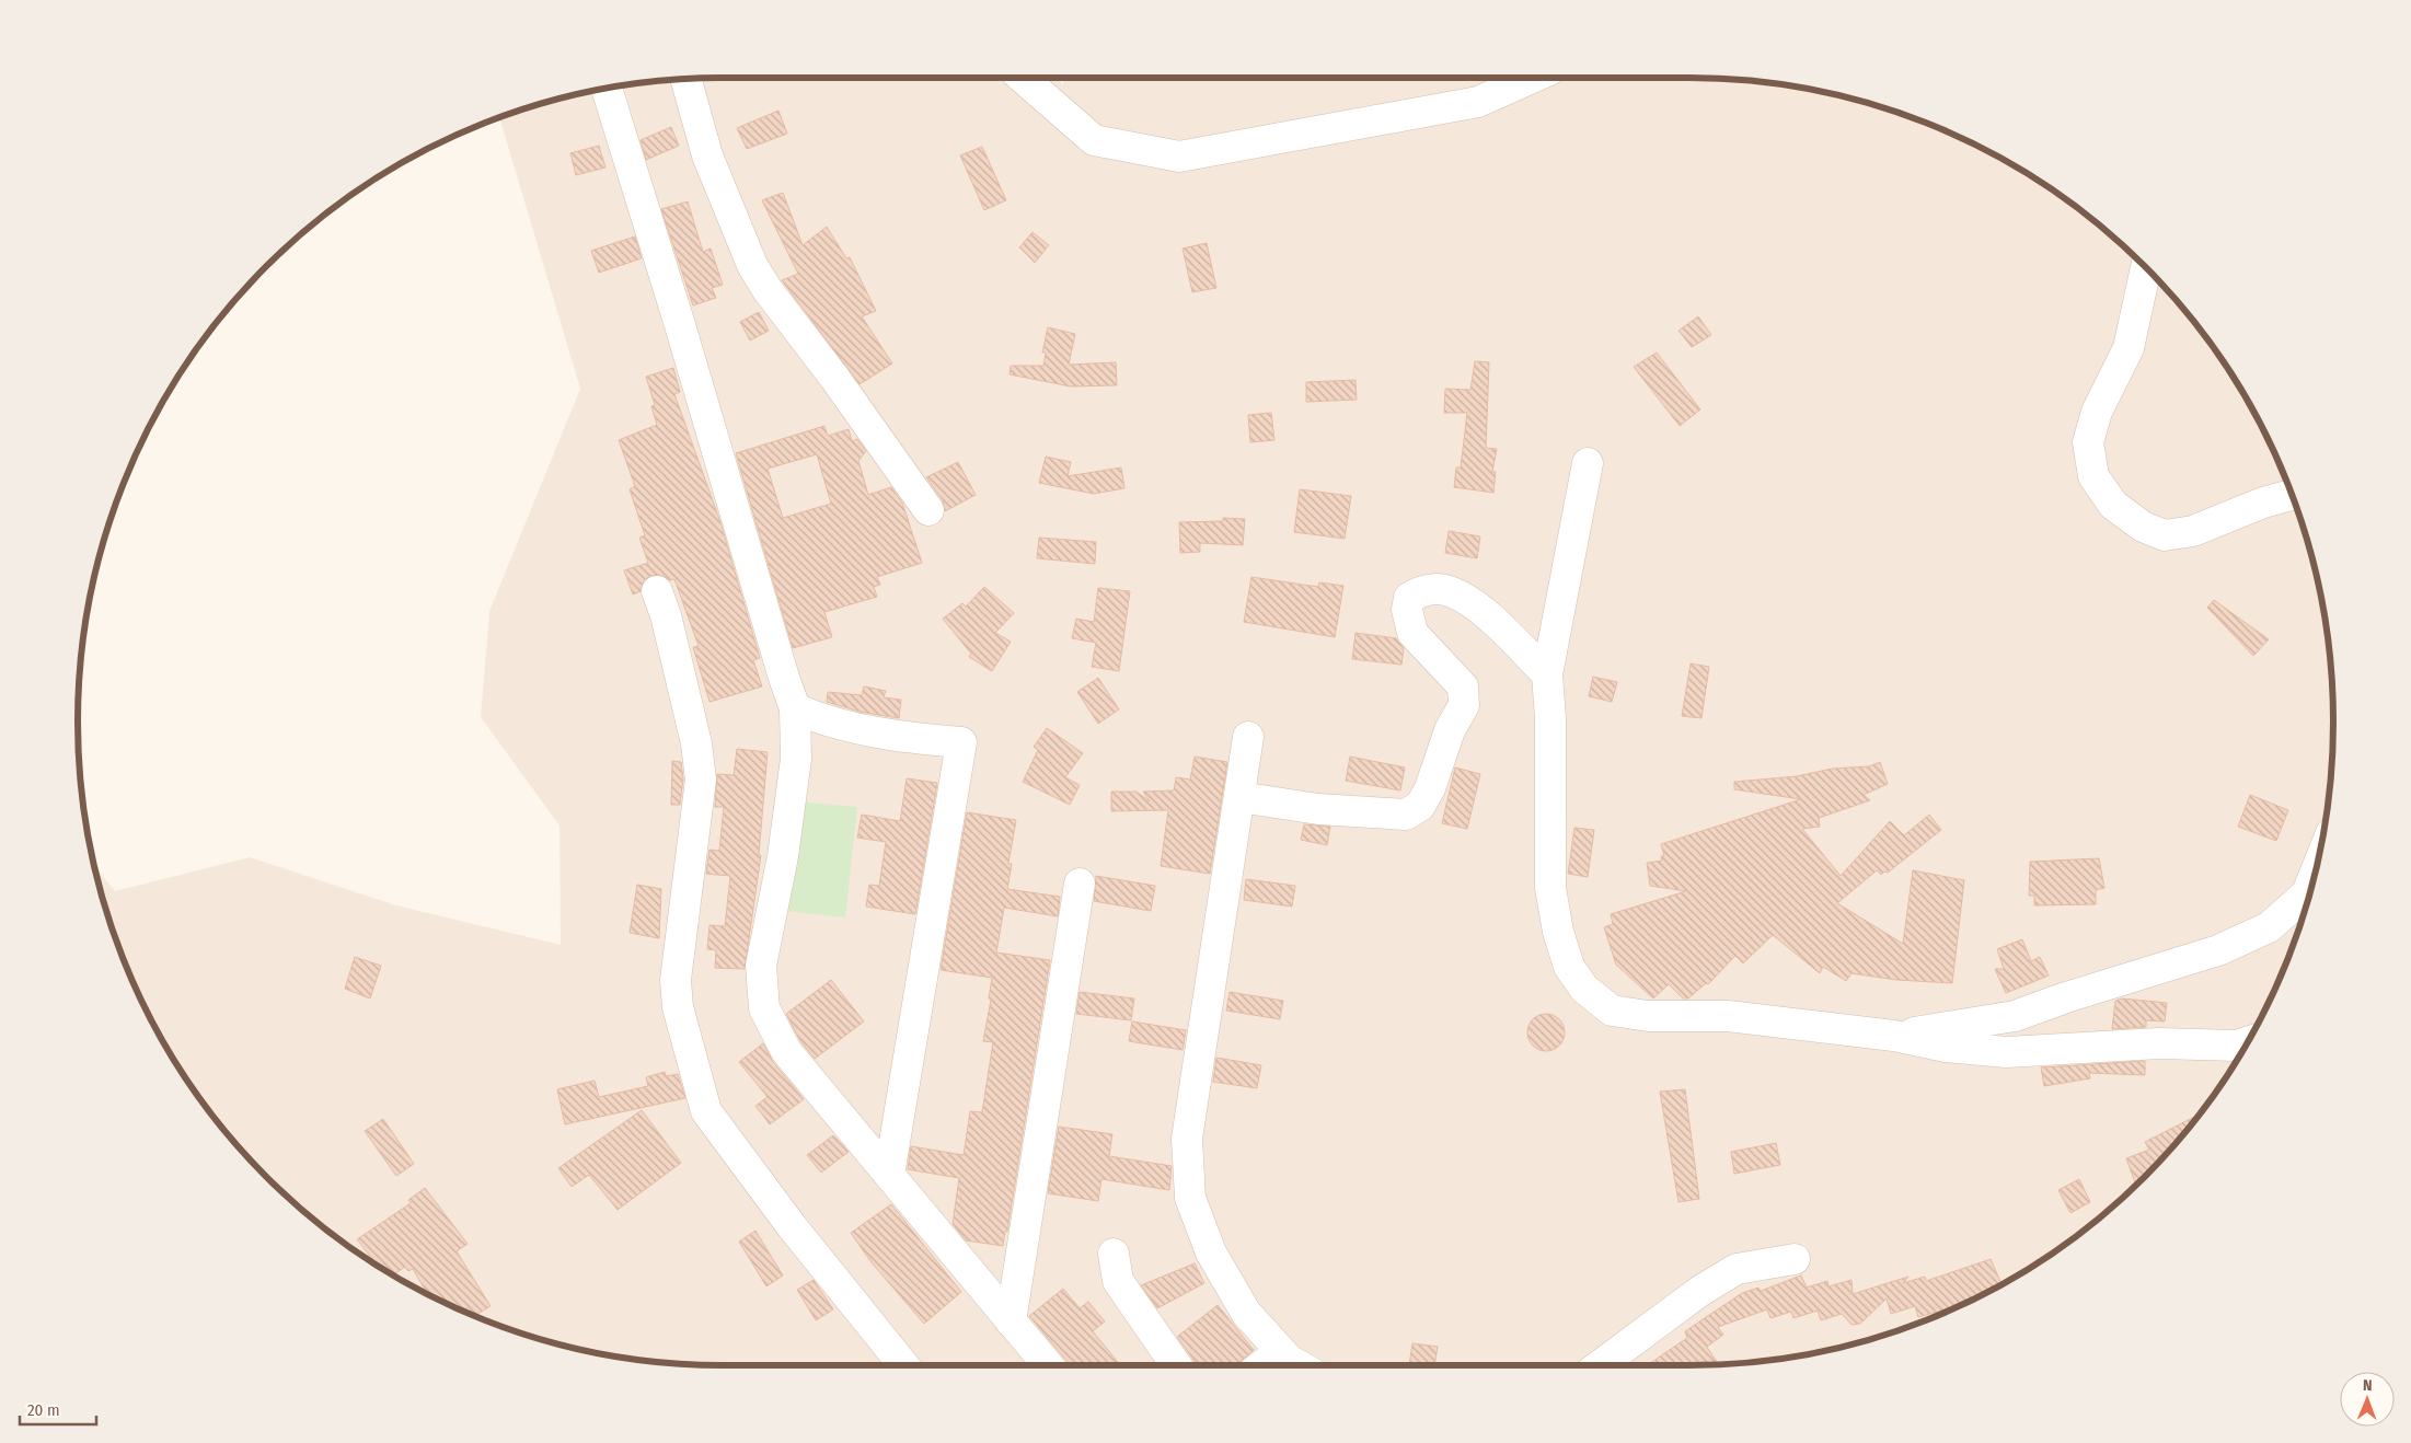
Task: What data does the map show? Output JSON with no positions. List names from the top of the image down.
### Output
{
  "scale_bar": "20 m",
  "north": "top"
}
